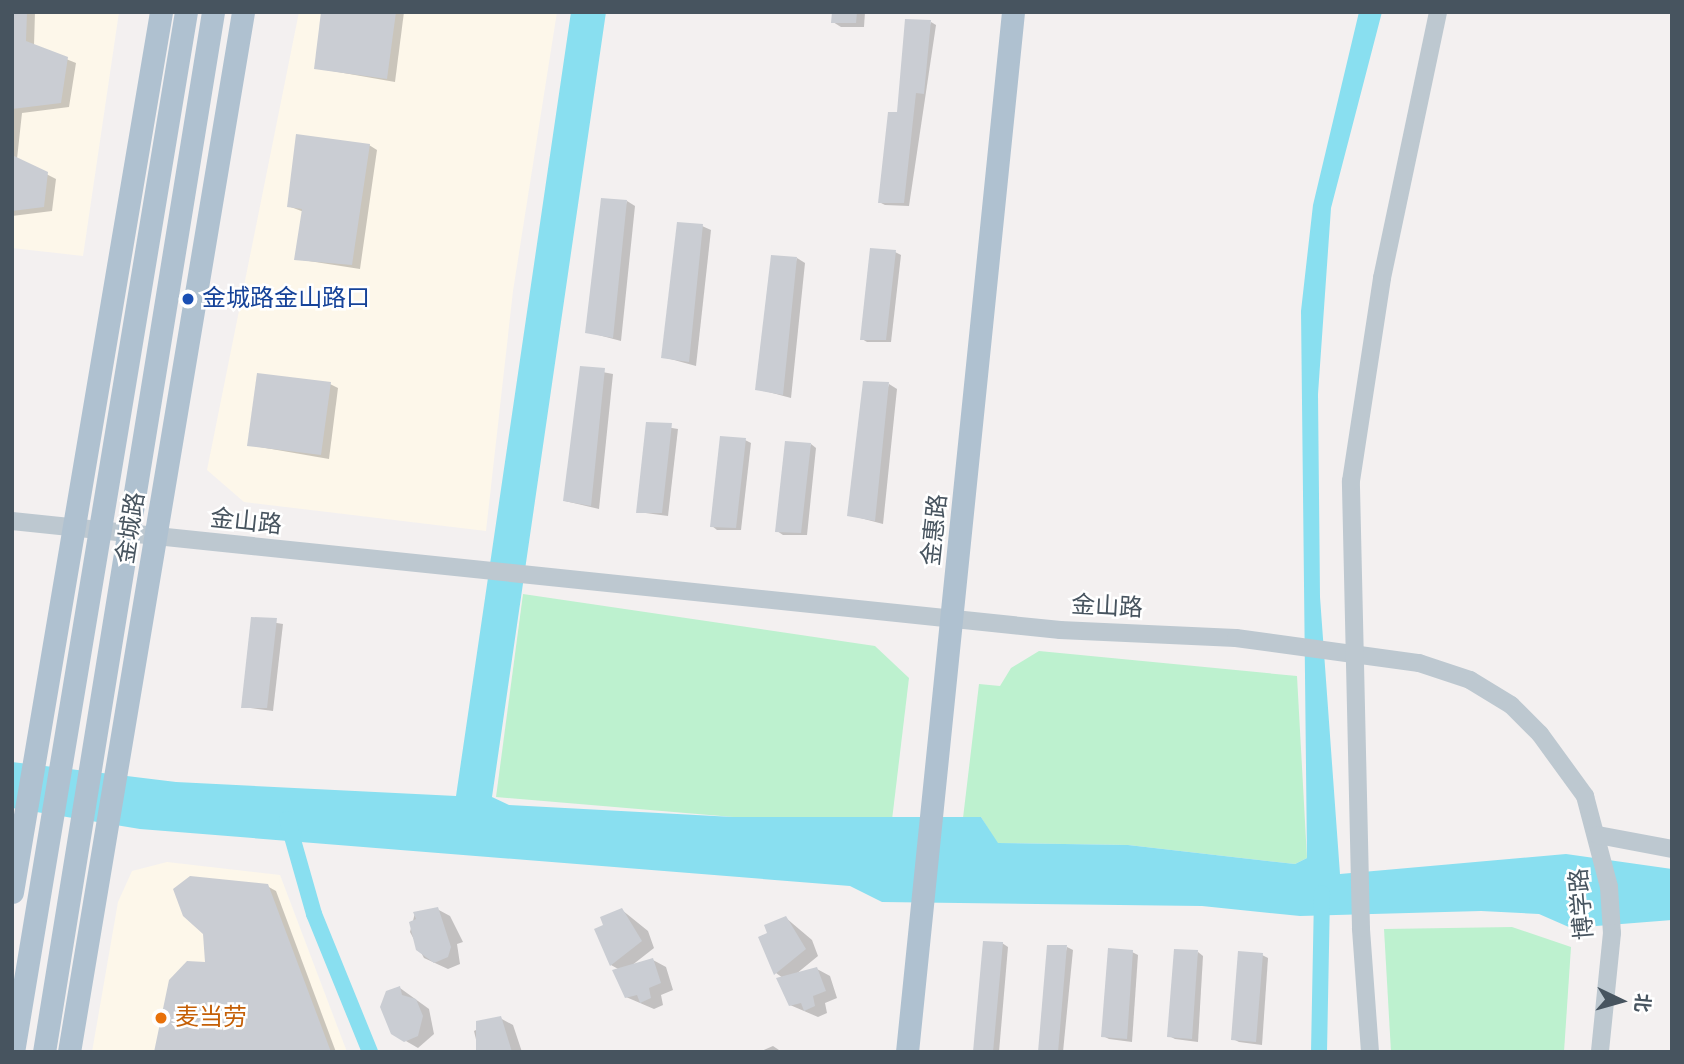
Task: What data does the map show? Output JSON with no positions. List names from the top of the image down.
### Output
{
  "streets": {
    "main road": ["金城路", "金惠路"],
    "street": ["金山路", "博学路"]
  },
  "crossings": [
    ["金山路", "金城路"],
    ["金山路", "金惠路"],
    ["金山路", "博学路"]
  ],
  "places": ["金城路金山路口", "麦当劳"],
  "north": "right"
}
